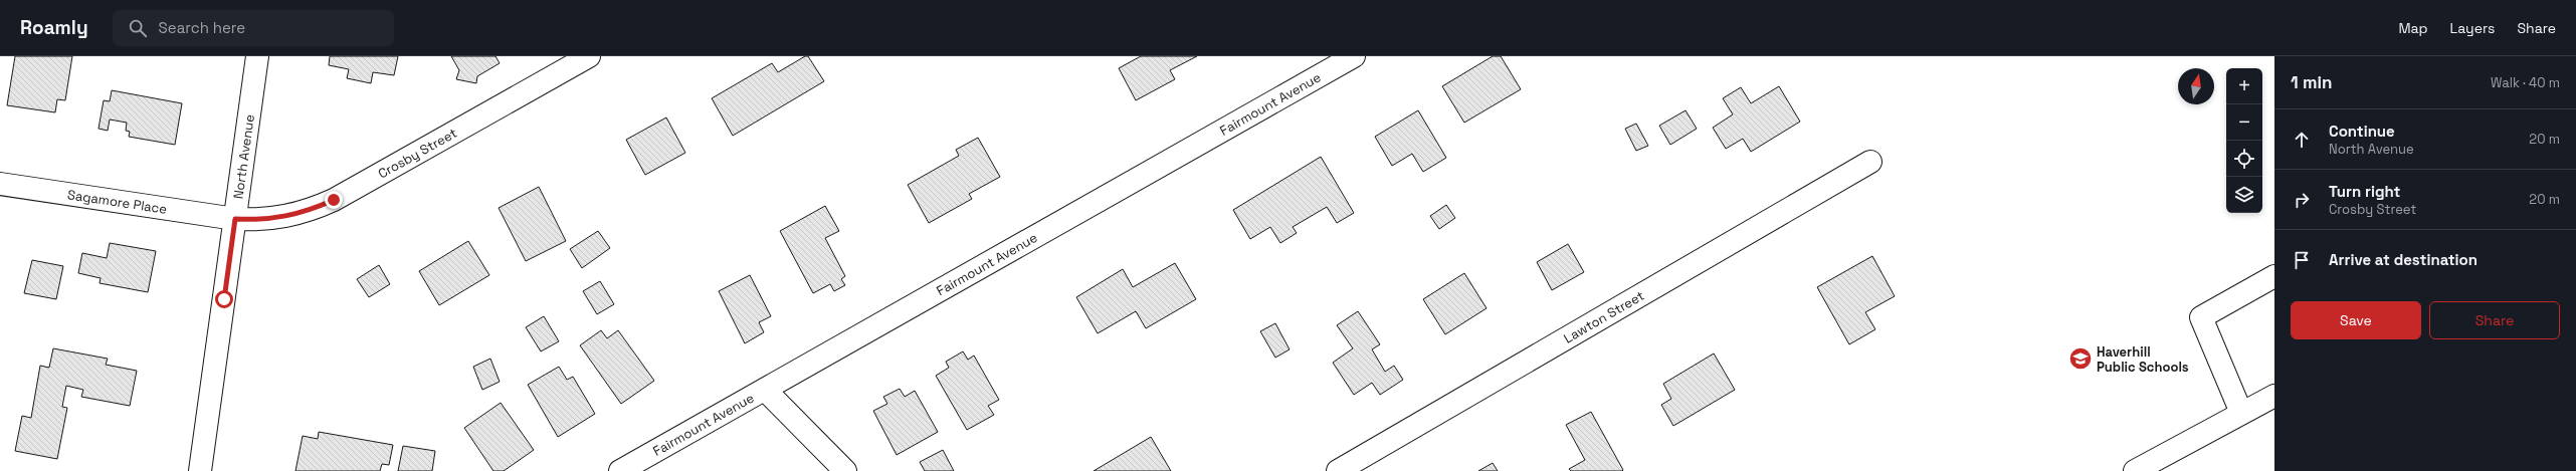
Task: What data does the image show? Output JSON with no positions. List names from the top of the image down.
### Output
{
  "streets": {
    "street": [
      "Fairmount Avenue",
      "Crosby Street",
      "North Avenue",
      "Sagamore Place",
      "Lawton Street"
    ]
  },
  "crossings": [
    ["Crosby Street", "North Avenue"],
    ["Crosby Street", "Sagamore Place"],
    ["North Avenue", "Sagamore Place"]
  ],
  "places": {
    "school or university": ["Haverhill Public Schools"]
  },
  "north": "top",
  "page": {
    "header": "Roamly",
    "search": "Search here",
    "nav": ["Map", "Layers", "Share"],
    "heading": ["1 min", "Walk · 40 m"],
    "map_buttons": ["+", "−"],
    "list": [
      ["Continue", "North Avenue", "20 m"],
      ["Turn right", "Crosby Street", "20 m"],
      "Arrive at destination"
    ],
    "buttons": ["Save", "Share"]
  }
}
